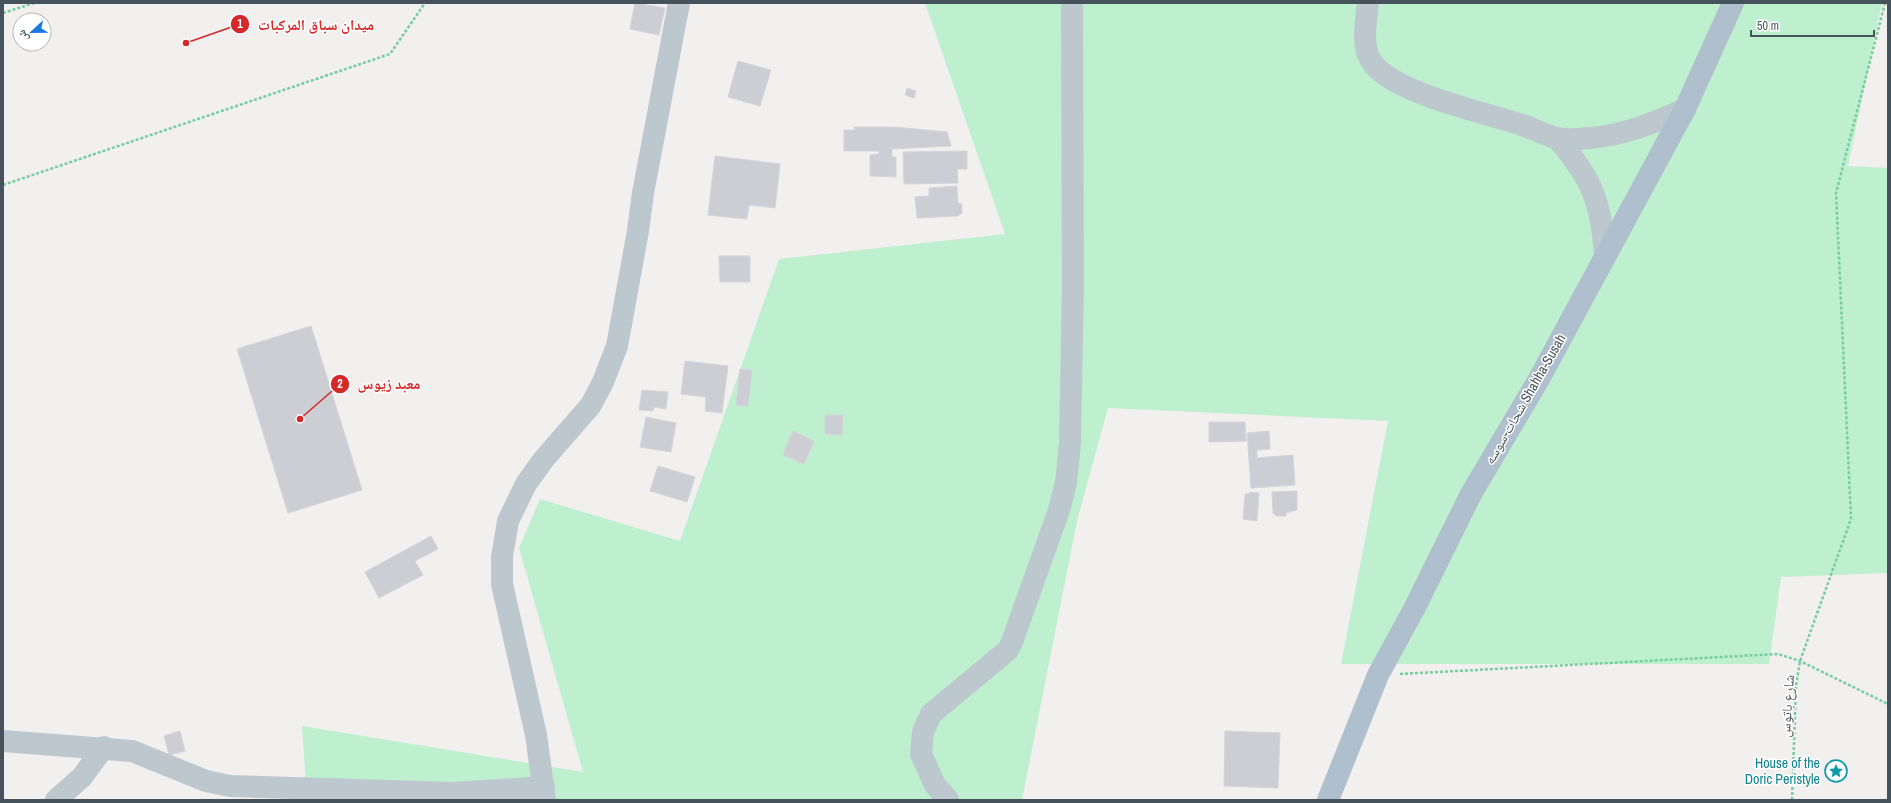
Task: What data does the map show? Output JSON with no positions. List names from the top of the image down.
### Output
{
  "streets": {
    "main road": ["شحات-سوسه Shahha-Susah"],
    "path": ["شارع باتوس"]
  },
  "places": {
    "other": ["ميدان سباق المركبات", "معبد زيوس"],
    "place": ["House of the Doric Peristyle"]
  },
  "scale_bar": "50 m",
  "north": "left"
}
